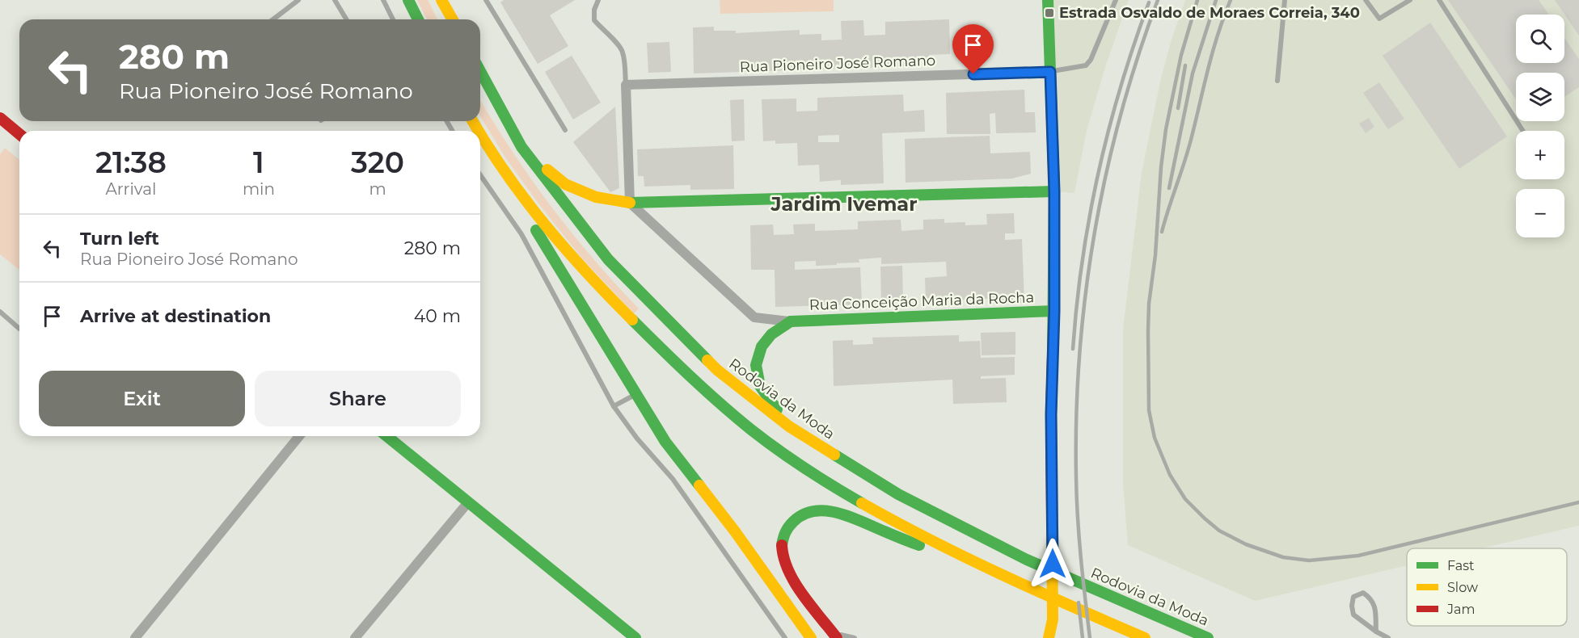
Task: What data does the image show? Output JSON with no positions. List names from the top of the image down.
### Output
{
  "streets": {
    "main road": ["Rua Conceição Maria da Rocha", "Rodovia da Moda"],
    "street": ["Rua Pioneiro José Romano"]
  },
  "districts": ["Jardim Ivemar"],
  "places": {
    "transit": ["Estrada Osvaldo de Moraes Correia, 340"]
  },
  "legend": ["Fast", "Slow", "Jam"],
  "page": {
    "map_buttons": ["+", "−"],
    "turn": ["280 m", "Rua Pioneiro José Romano"],
    "eta": [
      "21:38",
      "Arrival",
      "1",
      "min",
      "320",
      "m"
    ],
    "list": [
      {
        "name": "Turn left",
        "note": "Rua Pioneiro José Romano",
        "value": "280 m"
      },
      {
        "name": "Arrive at destination",
        "value": "40 m"
      }
    ],
    "buttons": ["Exit", "Share"]
  }
}
